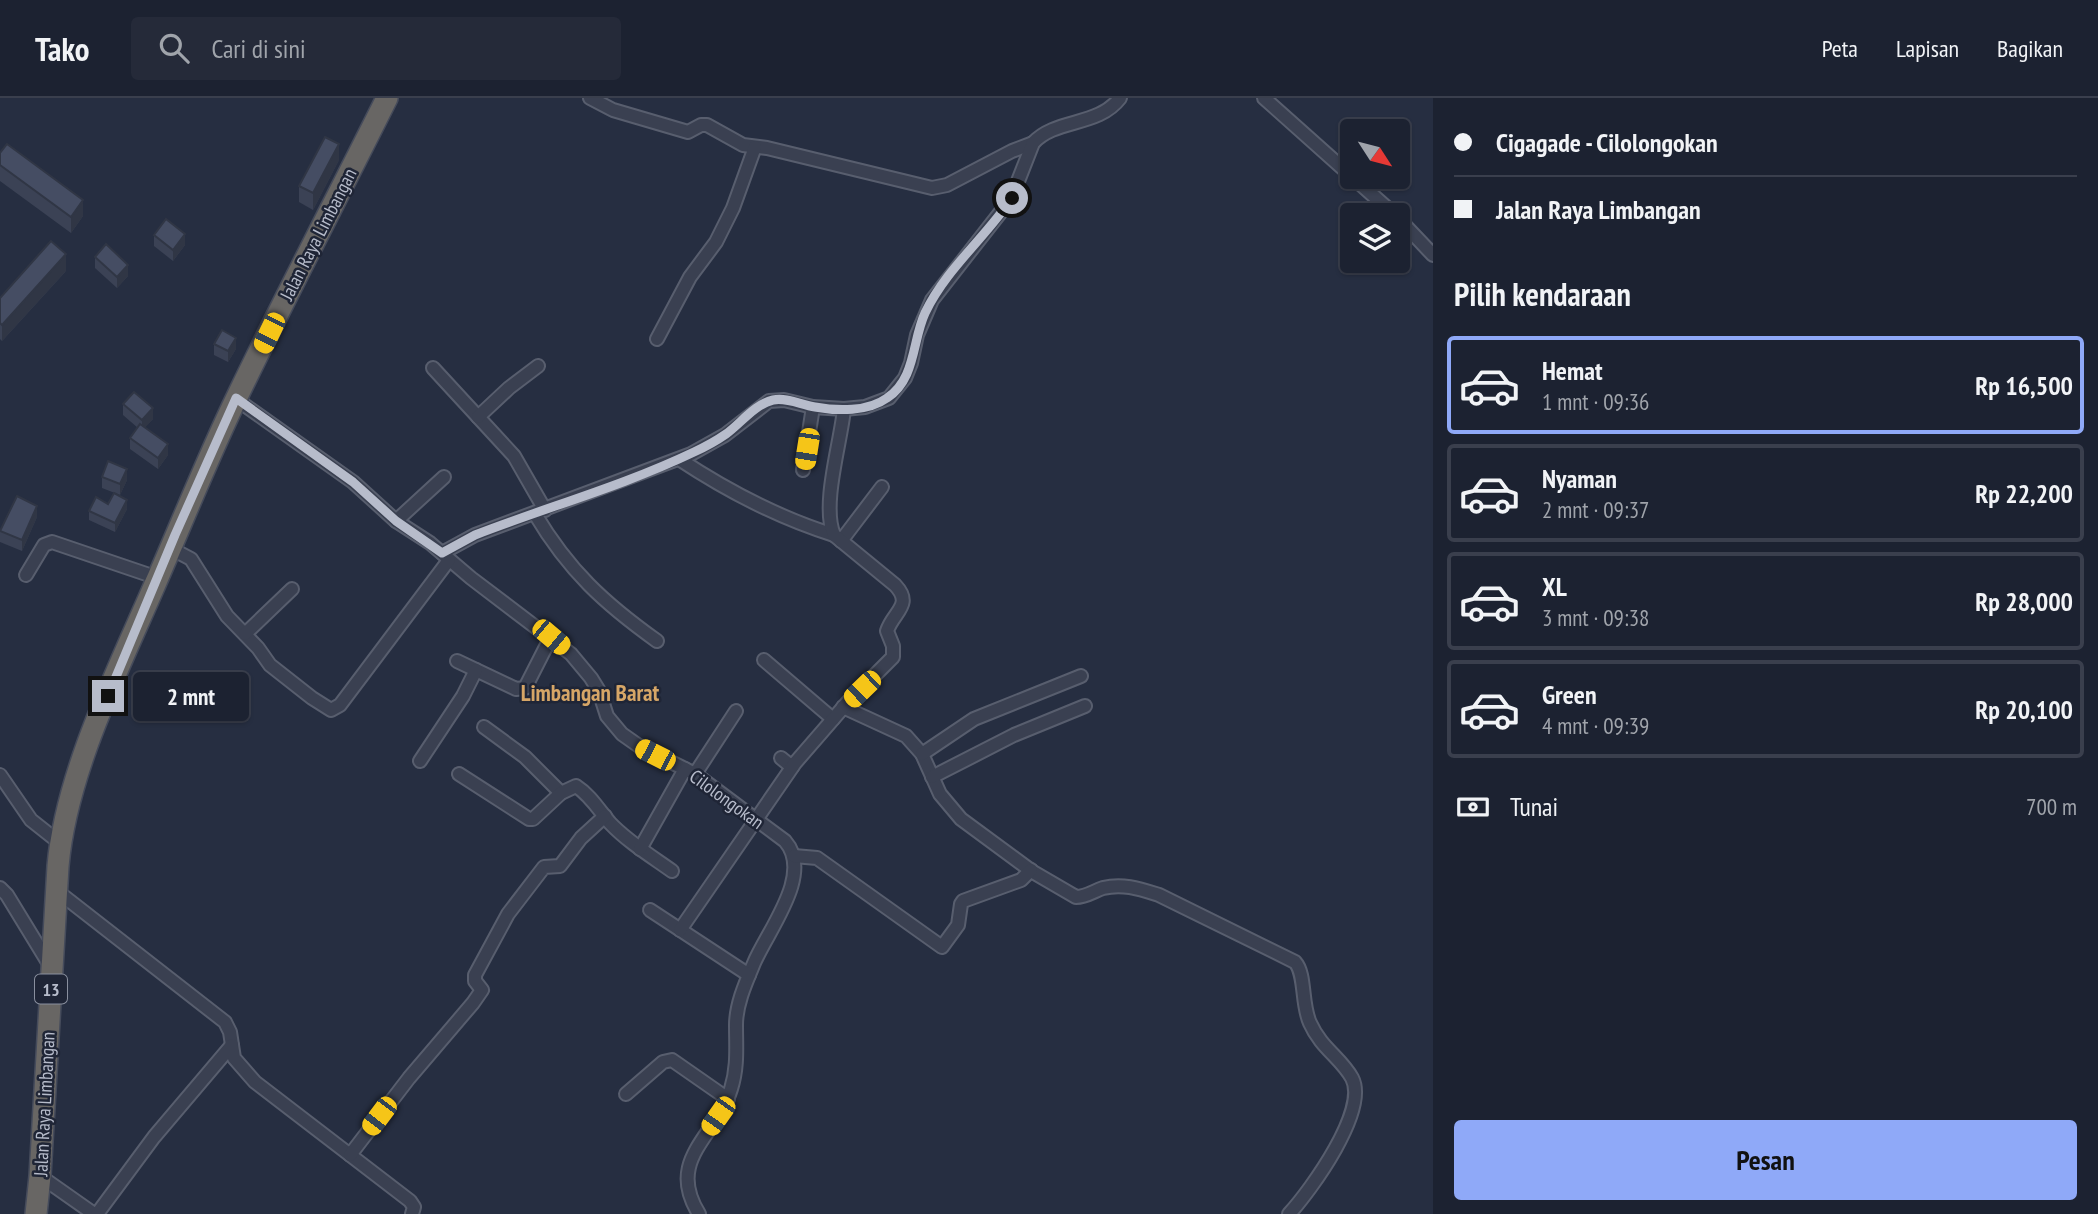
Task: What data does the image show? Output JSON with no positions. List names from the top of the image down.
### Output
{
  "streets": {
    "highway": ["Jalan Raya Limbangan", "13"],
    "street": ["Cilolongokan"]
  },
  "crossings": [
    ["Jalan Raya Limbangan", "Cilolongokan"]
  ],
  "districts": ["Limbangan Barat"],
  "north": "bottom right",
  "page": {
    "header": "Tako",
    "search": "Cari di sini",
    "nav": ["Peta", "Lapisan", "Bagikan"],
    "banner": ["Cigagade - Cilolongokan", "Jalan Raya Limbangan"],
    "heading": "Pilih kendaraan",
    "list": [
      {
        "name": "Hemat",
        "note": "1 mnt · 09:36",
        "value": "Rp 16,500"
      },
      {
        "name": "Nyaman",
        "note": "2 mnt · 09:37",
        "value": "Rp 22,200"
      },
      {
        "name": "XL",
        "note": "3 mnt · 09:38",
        "value": "Rp 28,000"
      },
      {
        "name": "Green",
        "note": "4 mnt · 09:39",
        "value": "Rp 20,100"
      }
    ],
    "bubble": "2 mnt",
    "pay": ["Tunai", "700 m"],
    "buttons": "Pesan"
  }
}
